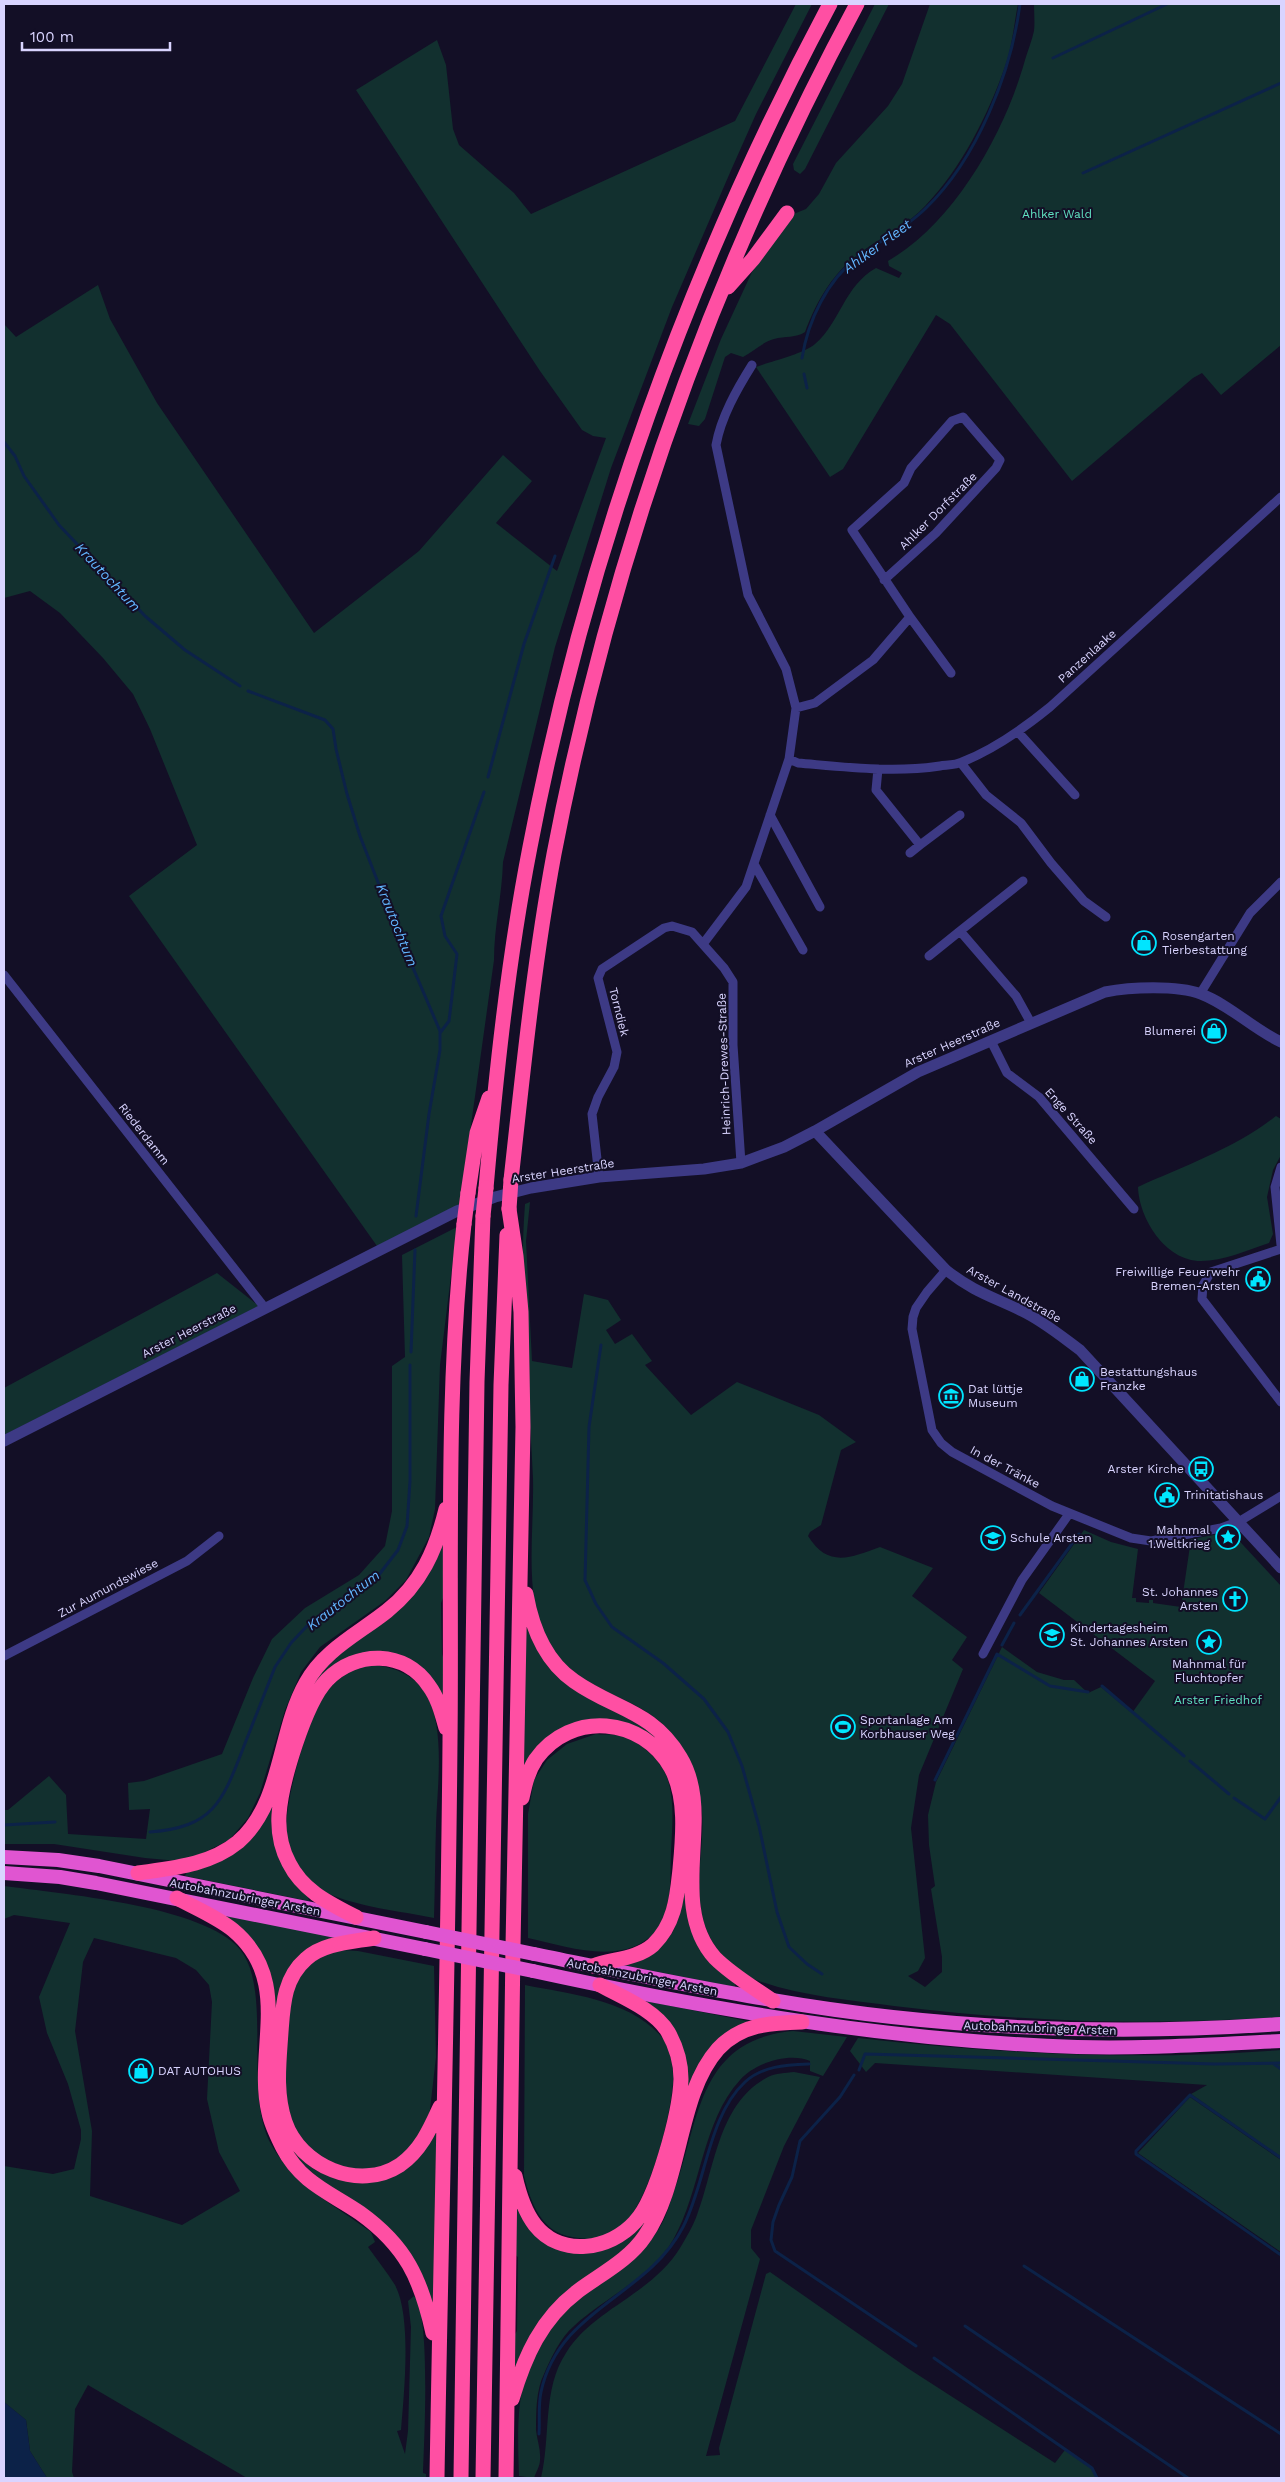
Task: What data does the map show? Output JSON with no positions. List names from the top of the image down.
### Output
{
  "streets": {
    "highway": ["Autobahnzubringer Arsten"],
    "street": [
      "Ahlker Dorfstraße",
      "Panzenlaake",
      "Torndiek",
      "Arster Heerstraße",
      "Heinrich-Drewes-Straße",
      "Enge Straße",
      "Riederdamm",
      "Arster Landstraße",
      "In der Tränke",
      "Zur Aumundswiese"
    ]
  },
  "crossings": [
    ["Torndiek", "Arster Heerstraße"],
    ["Torndiek", "Heinrich-Drewes-Straße"],
    ["Arster Heerstraße", "Heinrich-Drewes-Straße"],
    ["Arster Heerstraße", "Enge Straße"],
    ["Arster Heerstraße", "Riederdamm"],
    ["Arster Heerstraße", "Arster Landstraße"],
    ["Arster Landstraße", "In der Tränke"]
  ],
  "water": ["Ahlker Fleet", "Krautochtum"],
  "parks": ["Ahlker Wald", "Arster Friedhof"],
  "places": {
    "shop": [
      "Rosengarten Tierbestattung",
      "Blumerei",
      "Bestattungshaus Franzke",
      "DAT AUTOHUS"
    ],
    "public building": ["Freiwillige Feuerwehr Bremen-Arsten", "Trinitatishaus"],
    "museum": ["Dat lüttje Museum"],
    "bus stop": ["Arster Kirche"],
    "place": ["Mahnmal 1.Weltkrieg", "Mahnmal für Fluchtopfer"],
    "school or university": ["Schule Arsten", "Kindertagesheim St. Johannes Arsten"],
    "church": ["St. Johannes Arsten"],
    "sports": ["Sportanlage Am Korbhauser Weg"]
  },
  "scale_bar": "100 m"
}
